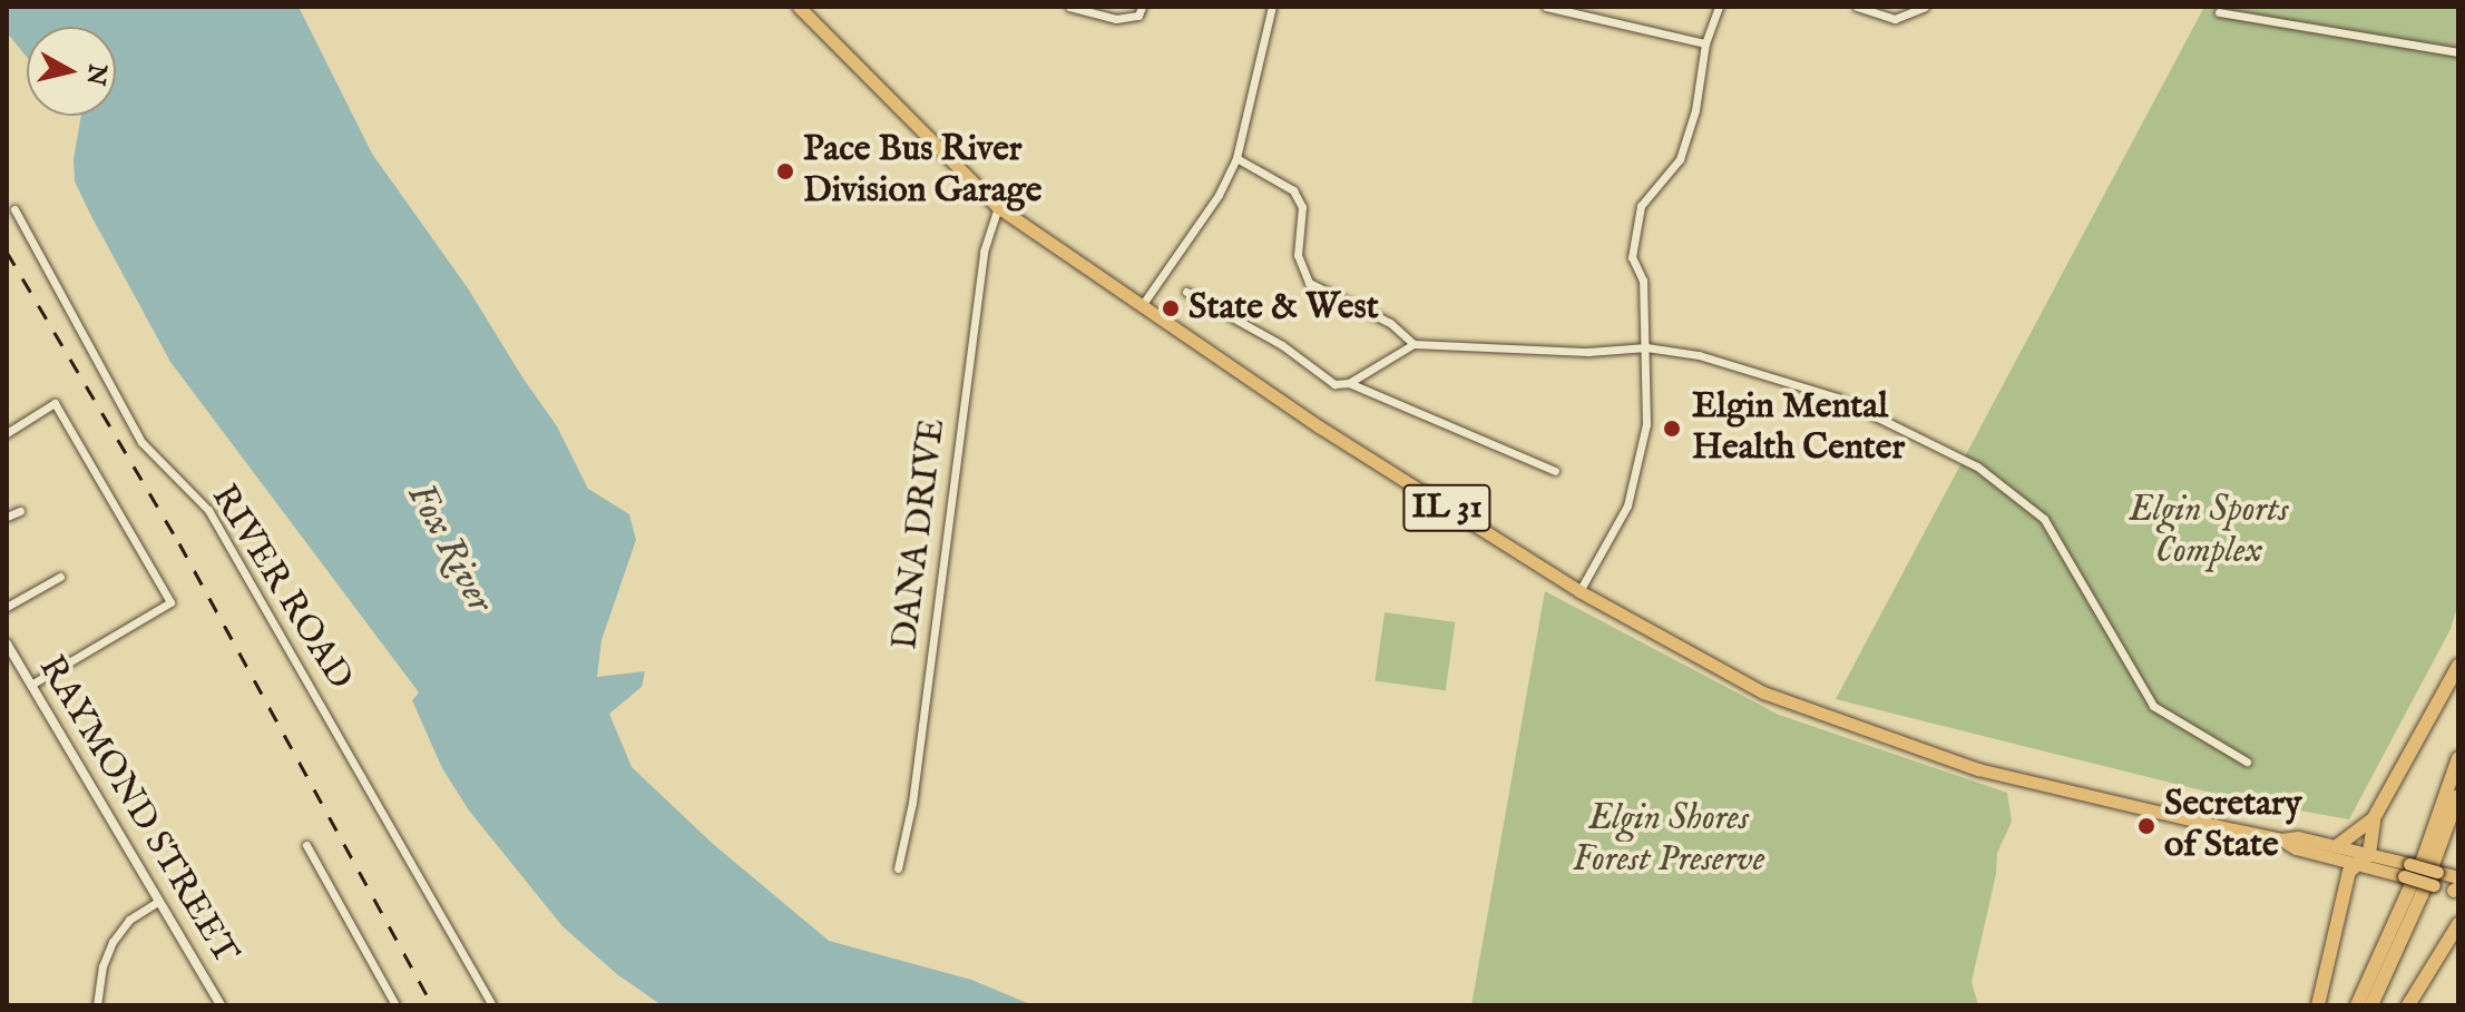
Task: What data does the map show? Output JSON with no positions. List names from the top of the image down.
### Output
{
  "streets": {
    "main road": ["IL 31"],
    "street": ["DANA DRIVE", "RIVER ROAD", "RAYMOND STREET"]
  },
  "crossings": [
    ["IL 31", "DANA DRIVE"]
  ],
  "water": ["Fox River"],
  "parks": ["Elgin Sports Complex", "Elgin Shores Forest Preserve"],
  "places": [
    "Pace Bus River Division Garage",
    "State & West",
    "Elgin Mental Health Center",
    "Secretary of State"
  ],
  "north": "right"
}
